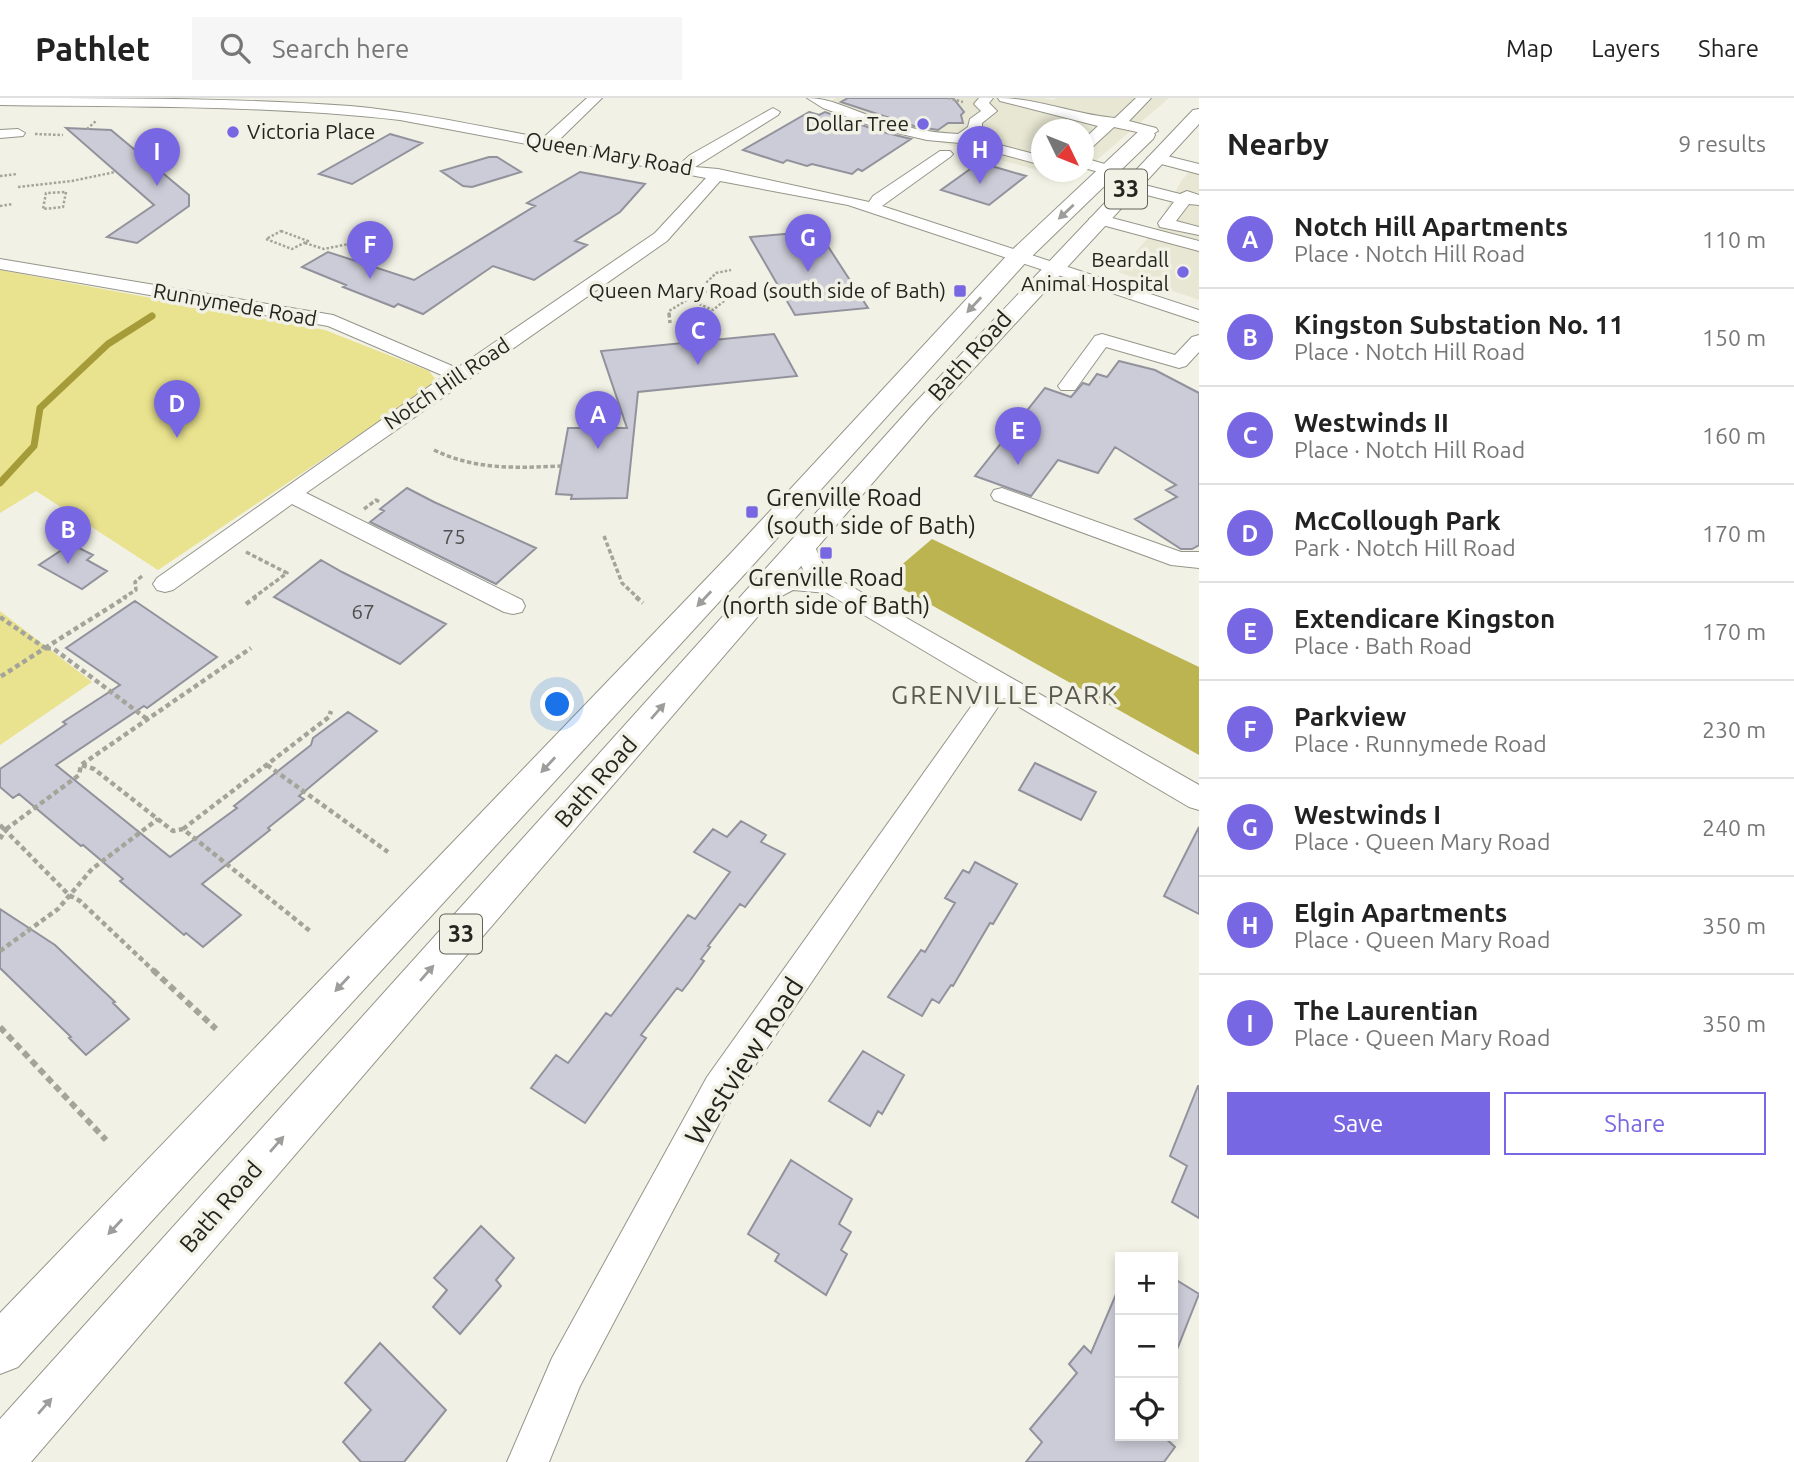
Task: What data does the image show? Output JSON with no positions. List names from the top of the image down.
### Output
{
  "streets": {
    "main road": ["33", "Bath Road"],
    "street": [
      "Queen Mary Road",
      "Runnymede Road",
      "Notch Hill Road",
      "Westview Road"
    ]
  },
  "crossings": [
    ["Queen Mary Road", "Bath Road"],
    ["Queen Mary Road", "Notch Hill Road"],
    ["Runnymede Road", "Notch Hill Road"]
  ],
  "districts": ["GRENVILLE PARK"],
  "places": {
    "other": ["Dollar Tree", "Victoria Place", "Beardall Animal Hospital"],
    "transit": ["Queen Mary Road (south side of Bath)", "Grenville Road (south side of Bath)", "Grenville Road (north side of Bath)"]
  },
  "house_numbers": ["75", "67"],
  "north": "bottom right",
  "page": {
    "header": "Pathlet",
    "search": "Search here",
    "nav": ["Map", "Layers", "Share"],
    "heading": ["Nearby", "9 results"],
    "pins": [
      "H",
      "I",
      "G",
      "F",
      "C",
      "D",
      "A",
      "E",
      "B"
    ],
    "list": [
      {
        "mark": "A",
        "name": "Notch Hill Apartments",
        "note": "Place · Notch Hill Road",
        "value": "110 m"
      },
      {
        "mark": "B",
        "name": "Kingston Substation No. 11",
        "note": "Place · Notch Hill Road",
        "value": "150 m"
      },
      {
        "mark": "C",
        "name": "Westwinds II",
        "note": "Place · Notch Hill Road",
        "value": "160 m"
      },
      {
        "mark": "D",
        "name": "McCollough Park",
        "note": "Park · Notch Hill Road",
        "value": "170 m"
      },
      {
        "mark": "E",
        "name": "Extendicare Kingston",
        "note": "Place · Bath Road",
        "value": "170 m"
      },
      {
        "mark": "F",
        "name": "Parkview",
        "note": "Place · Runnymede Road",
        "value": "230 m"
      },
      {
        "mark": "G",
        "name": "Westwinds I",
        "note": "Place · Queen Mary Road",
        "value": "240 m"
      },
      {
        "mark": "H",
        "name": "Elgin Apartments",
        "note": "Place · Queen Mary Road",
        "value": "350 m"
      },
      {
        "mark": "I",
        "name": "The Laurentian",
        "note": "Place · Queen Mary Road",
        "value": "350 m"
      }
    ],
    "buttons": ["Save", "Share"],
    "map_buttons": ["+", "−"]
  }
}
